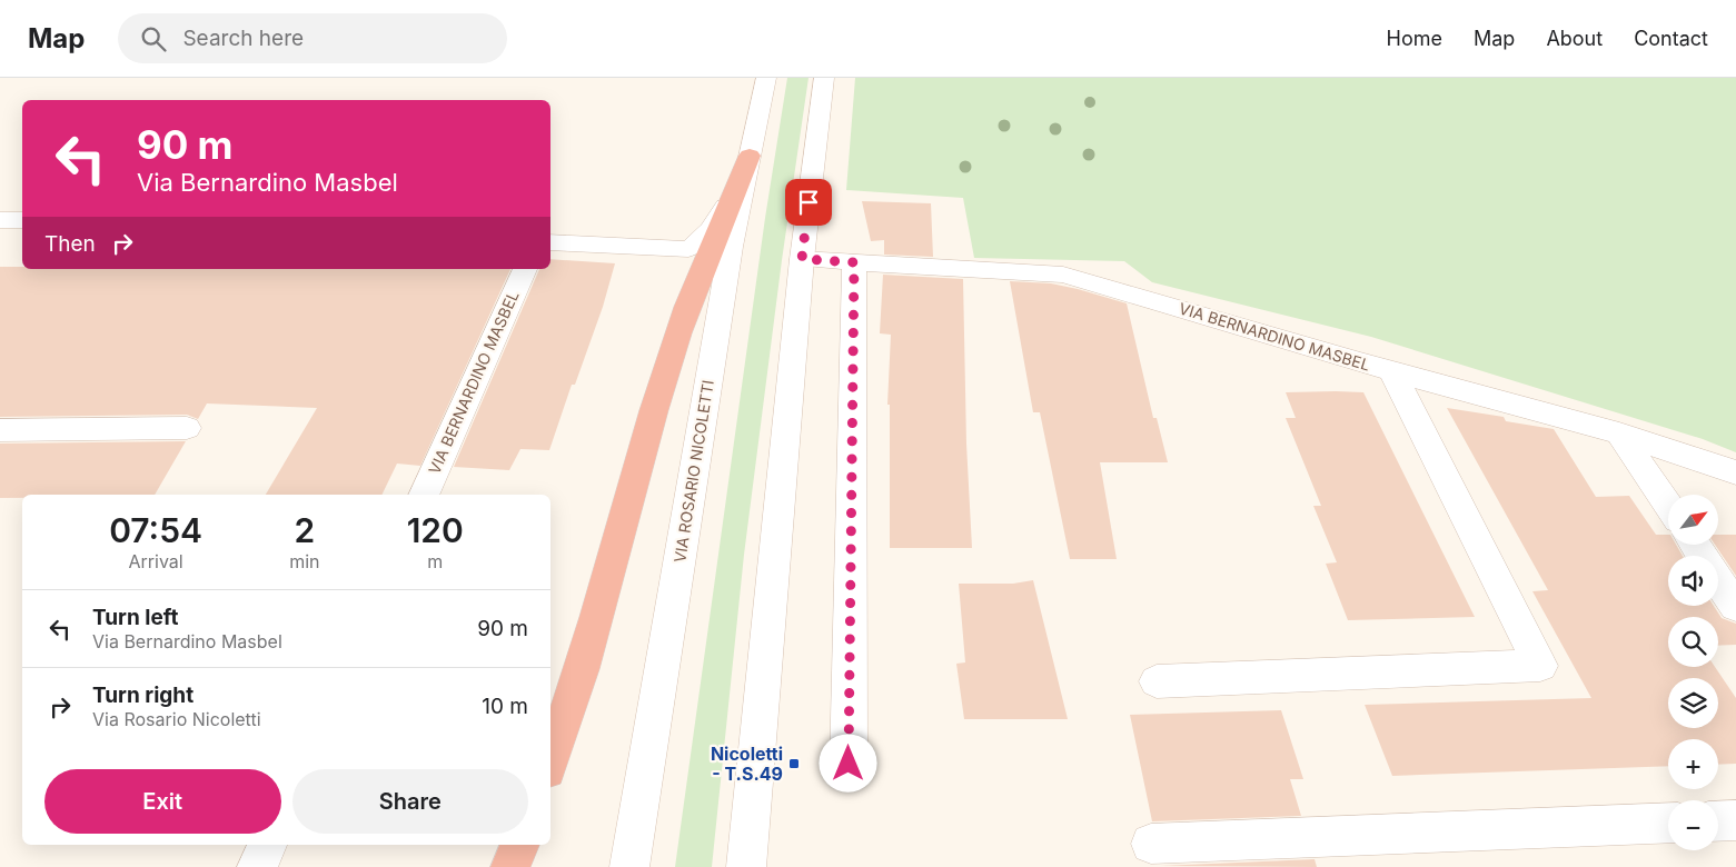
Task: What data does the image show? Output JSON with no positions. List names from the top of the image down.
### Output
{
  "streets": {
    "street": ["VIA BERNARDINO MASBEL", "VIA ROSARIO NICOLETTI"]
  },
  "places": {
    "transit": ["Nicoletti - T.S.49"]
  },
  "north": "top right",
  "page": {
    "header": "Map",
    "search": "Search here",
    "nav": [
      "Home",
      "Map",
      "About",
      "Contact"
    ],
    "turn": ["90 m", "Via Bernardino Masbel"],
    "then": "Then",
    "map_buttons": ["+", "−"],
    "eta": [
      "07:54",
      "Arrival",
      "2",
      "min",
      "120",
      "m"
    ],
    "list": [
      {
        "name": "Turn left",
        "note": "Via Bernardino Masbel",
        "value": "90 m"
      },
      {
        "name": "Turn right",
        "note": "Via Rosario Nicoletti",
        "value": "10 m"
      }
    ],
    "buttons": ["Exit", "Share"]
  }
}
